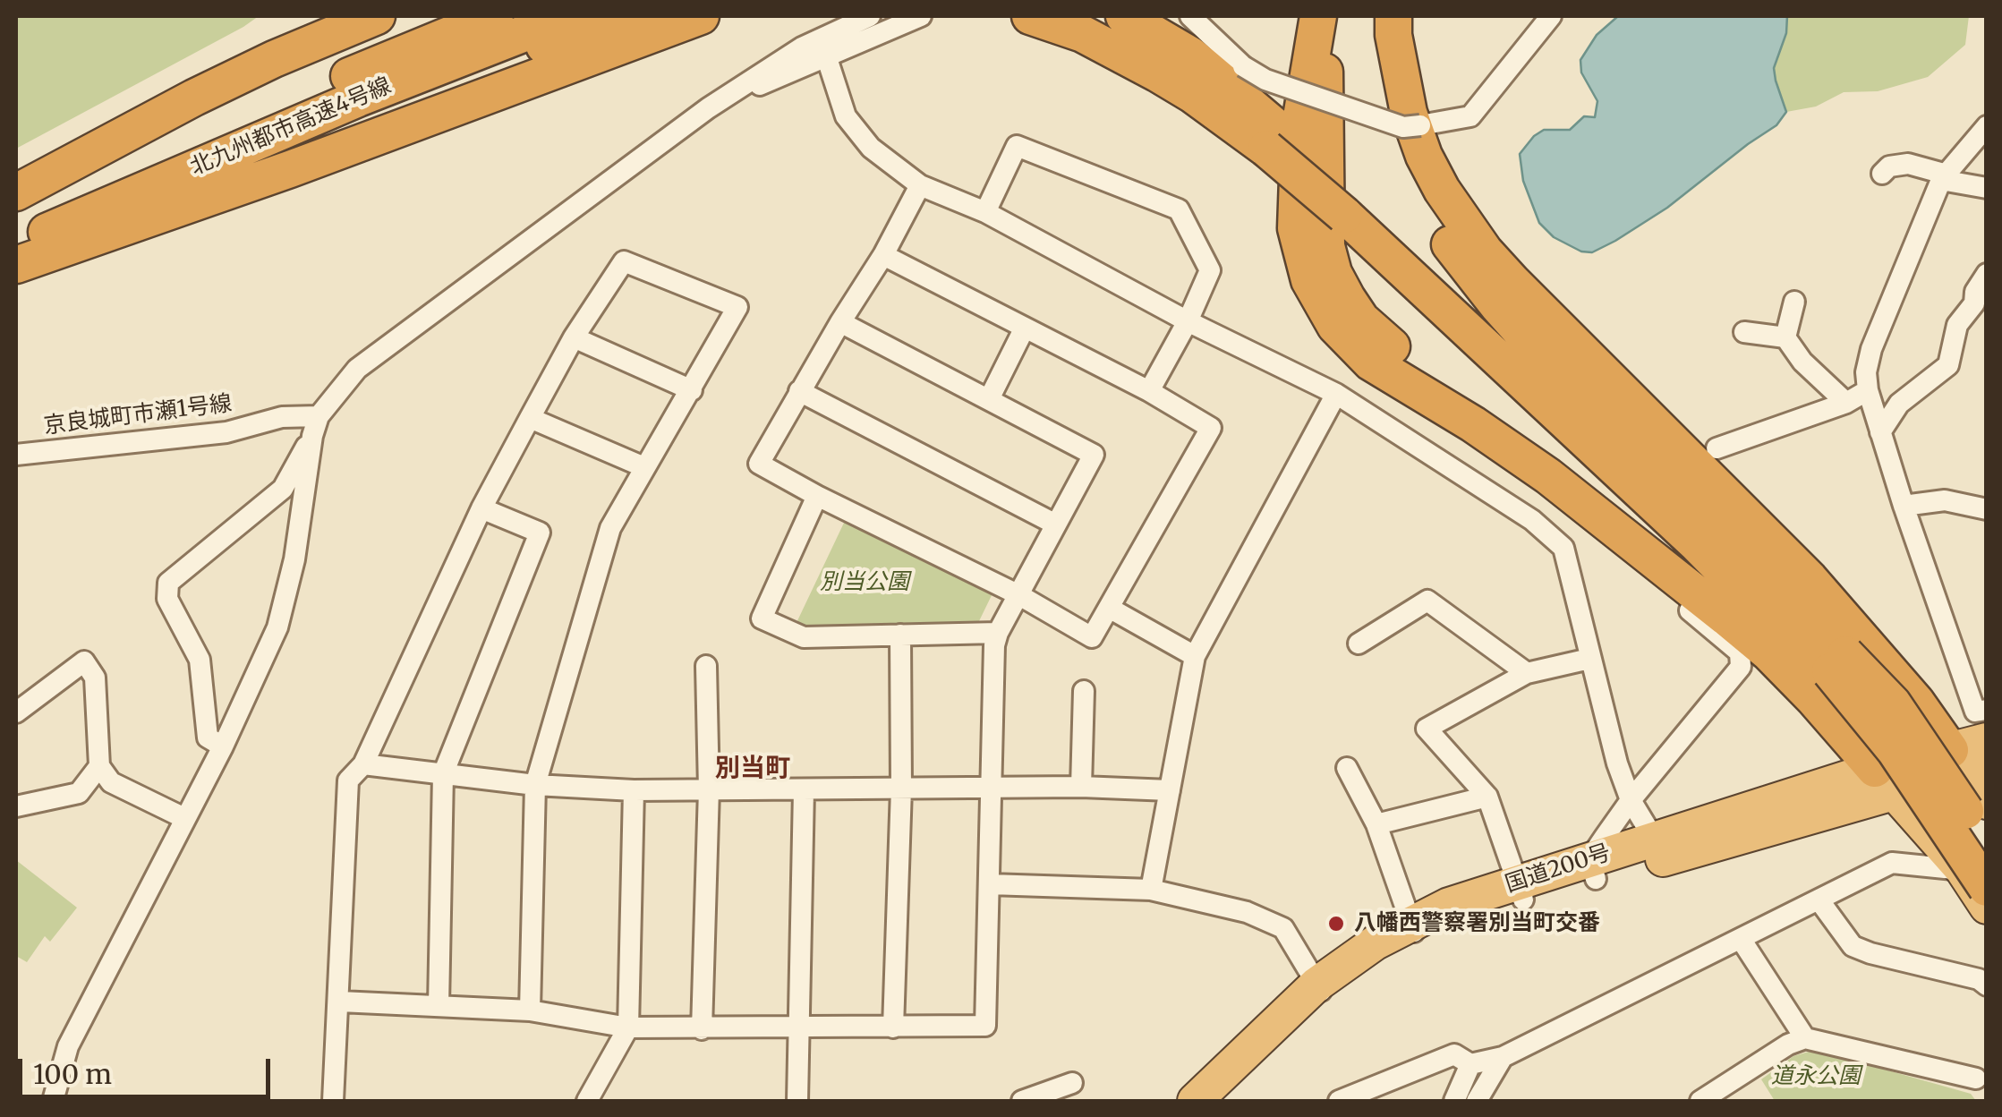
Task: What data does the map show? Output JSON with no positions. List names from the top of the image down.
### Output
{
  "streets": {
    "highway": ["北九州都市高速4号線", "国道200号"],
    "street": ["京良城町市瀬1号線"]
  },
  "districts": ["別当町"],
  "parks": ["別当公園", "道永公園"],
  "places": ["八幡西警察署別当町交番"],
  "scale_bar": "100 m"
}
